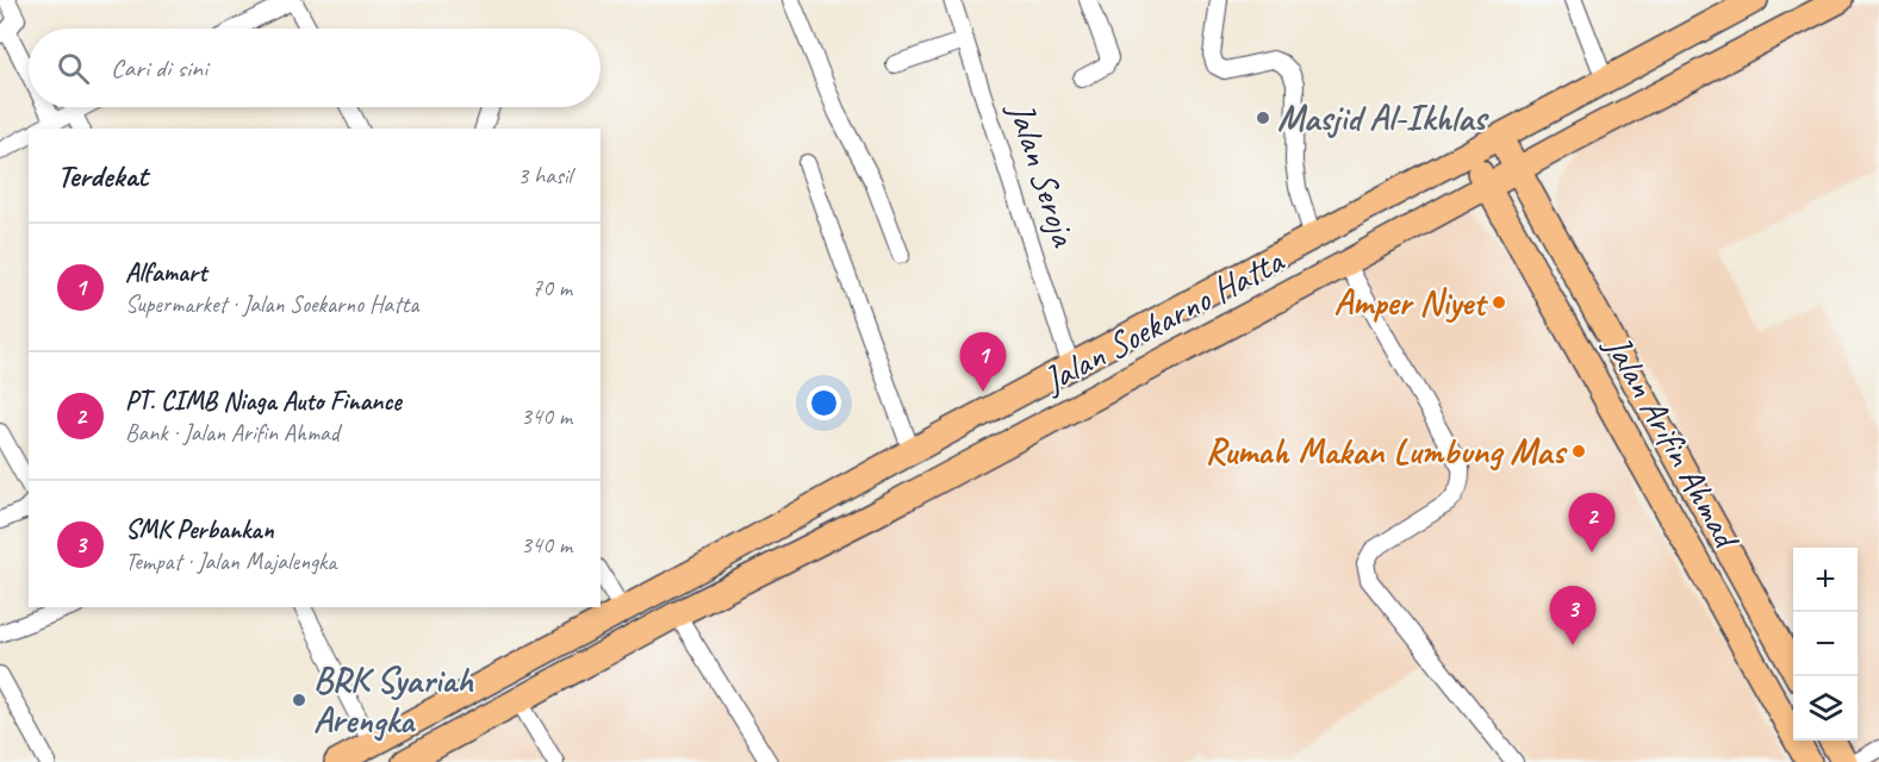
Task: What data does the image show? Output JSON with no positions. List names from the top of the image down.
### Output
{
  "streets": {
    "main road": ["Jalan Soekarno Hatta", "Jalan Arifin Ahmad"],
    "street": ["Jalan Seroja"]
  },
  "crossings": [
    ["Jalan Seroja", "Jalan Soekarno Hatta"],
    ["Jalan Soekarno Hatta", "Jalan Arifin Ahmad"]
  ],
  "places": [
    "Masjid Al-Ikhlas",
    "Amper Niyet",
    "Rumah Makan Lumbung Mas",
    "BRK Syariah Arengka"
  ],
  "page": {
    "search": "Cari di sini",
    "heading": ["Terdekat", "3 hasil"],
    "list": [
      {
        "mark": "1",
        "name": "Alfamart",
        "note": "Supermarket · Jalan Soekarno Hatta",
        "value": "70 m"
      },
      {
        "mark": "2",
        "name": "PT. CIMB Niaga Auto Finance",
        "note": "Bank · Jalan Arifin Ahmad",
        "value": "340 m"
      },
      {
        "mark": "3",
        "name": "SMK Perbankan",
        "note": "Tempat · Jalan Majalengka",
        "value": "340 m"
      }
    ],
    "pins": ["1", "2", "3"],
    "map_buttons": ["+", "−"]
  }
}
